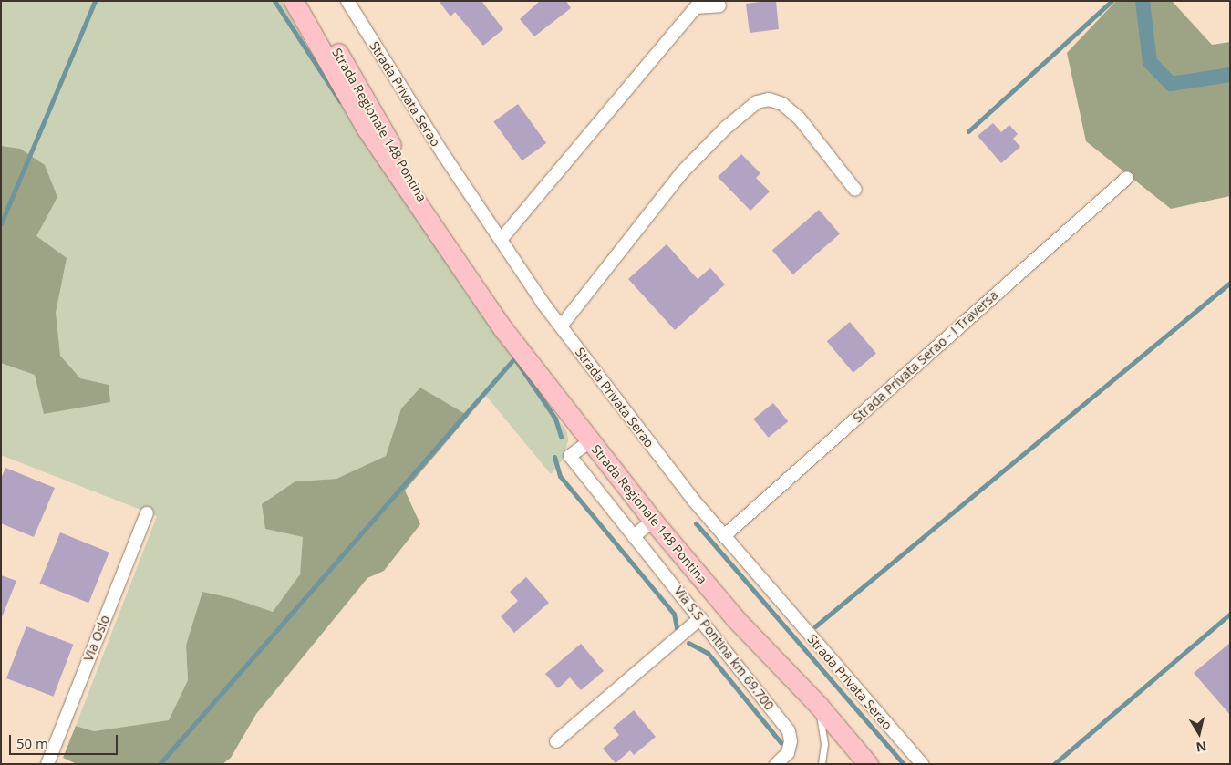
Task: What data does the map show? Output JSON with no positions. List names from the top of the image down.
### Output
{
  "streets": {
    "main road": ["Strada Regionale 148 Pontina"],
    "street": [
      "Strada Privata Serao",
      "Strada Privata Serao - I Traversa",
      "Via Oslo",
      "Via S.S Pontina km 69.700"
    ]
  },
  "crossings": [
    ["Strada Privata Serao", "Strada Privata Serao - I Traversa"],
    ["Strada Regionale 148 Pontina", "Via S.S Pontina km 69.700"]
  ],
  "scale_bar": "50 m",
  "north": "bottom"
}
